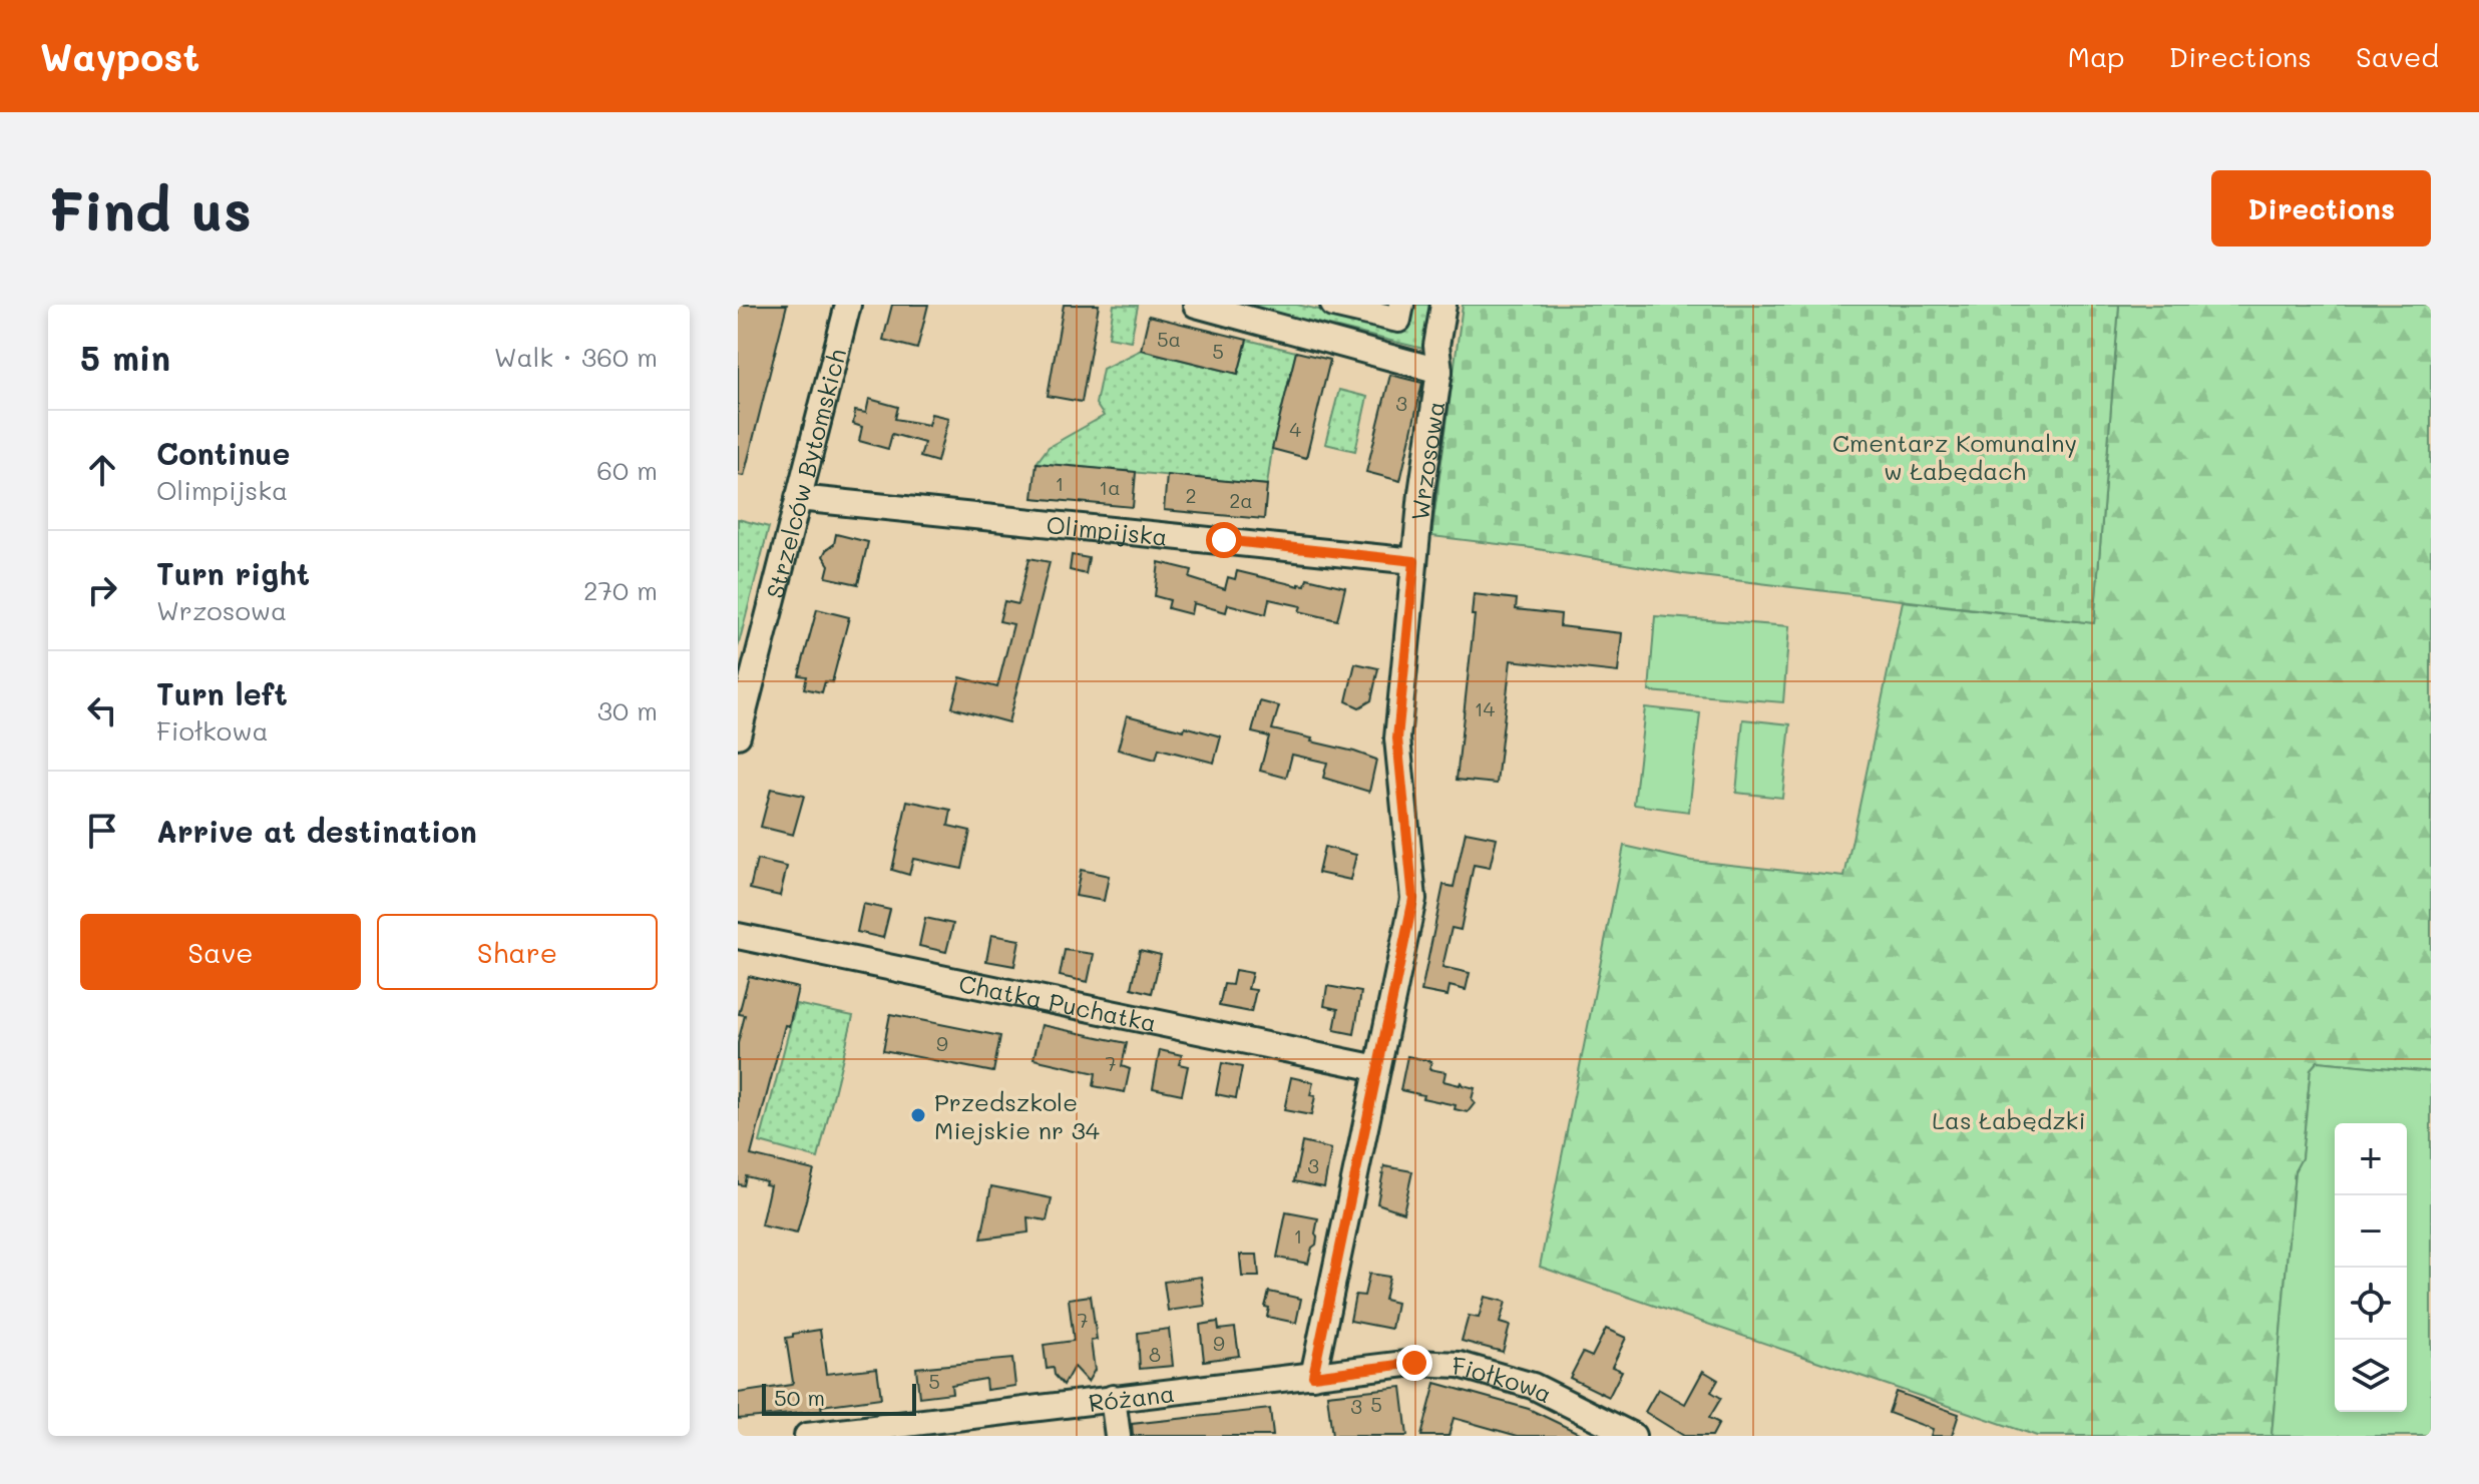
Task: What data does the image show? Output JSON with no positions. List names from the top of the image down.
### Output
{
  "streets": {
    "street": [
      "Wrzosowa",
      "Strzelców Bytomskich",
      "Olimpijska",
      "Chatka Puchatka",
      "Fiołkowa",
      "Różana"
    ]
  },
  "crossings": [
    ["Wrzosowa", "Olimpijska"],
    ["Wrzosowa", "Chatka Puchatka"],
    ["Wrzosowa", "Fiołkowa"],
    ["Wrzosowa", "Różana"],
    ["Strzelców Bytomskich", "Olimpijska"],
    ["Fiołkowa", "Różana"]
  ],
  "parks": ["Cmentarz Komunalny w Łabędach", "Las Łabędzki"],
  "places": ["Przedszkole Miejskie nr 34"],
  "house_numbers": [
    "5a",
    "5",
    "3",
    "4",
    "1",
    "1a",
    "2",
    "2a",
    "14",
    "9",
    "7",
    "3",
    "1",
    "7",
    "9",
    "8",
    "5",
    "5",
    "3"
  ],
  "scale_bar": "50 m",
  "page": {
    "header": "Waypost",
    "nav": ["Map", "Directions", "Saved"],
    "buttons": [
      "Directions",
      ["Save", "Share"]
    ],
    "title": "Find us",
    "heading": ["5 min", "Walk · 360 m"],
    "list": [
      ["Continue", "Olimpijska", "60 m"],
      ["Turn right", "Wrzosowa", "270 m"],
      ["Turn left", "Fiołkowa", "30 m"],
      "Arrive at destination"
    ],
    "map_buttons": ["+", "−"],
    "scale": "50 m"
  }
}
